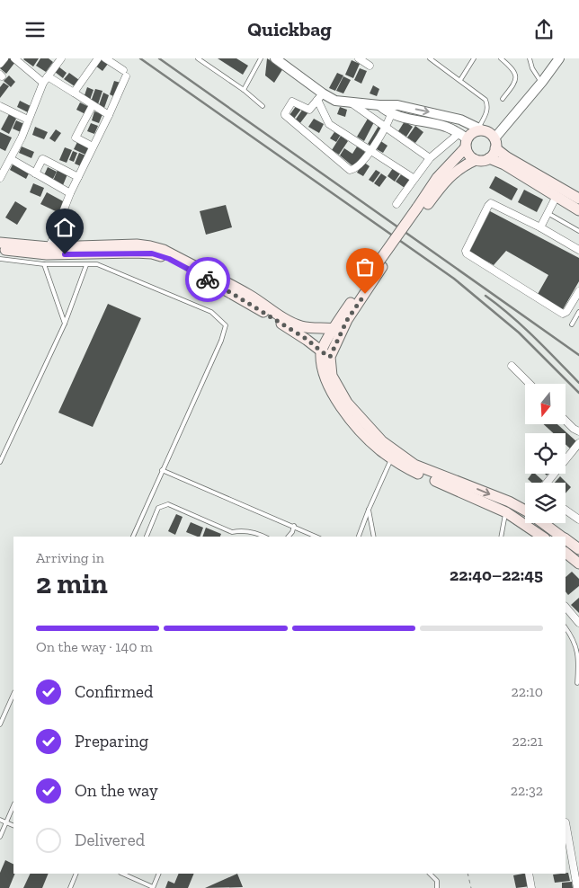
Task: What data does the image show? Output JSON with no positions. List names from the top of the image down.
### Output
{
  "north": "bottom",
  "page": {
    "header": "Quickbag",
    "heading": ["2 min", "Arriving in", "22:40–22:45"],
    "bar": "On the way · 140 m",
    "list": [
      ["Confirmed", "22:10"],
      ["Preparing", "22:21"],
      ["On the way", "22:32"],
      "Delivered"
    ]
  }
}
